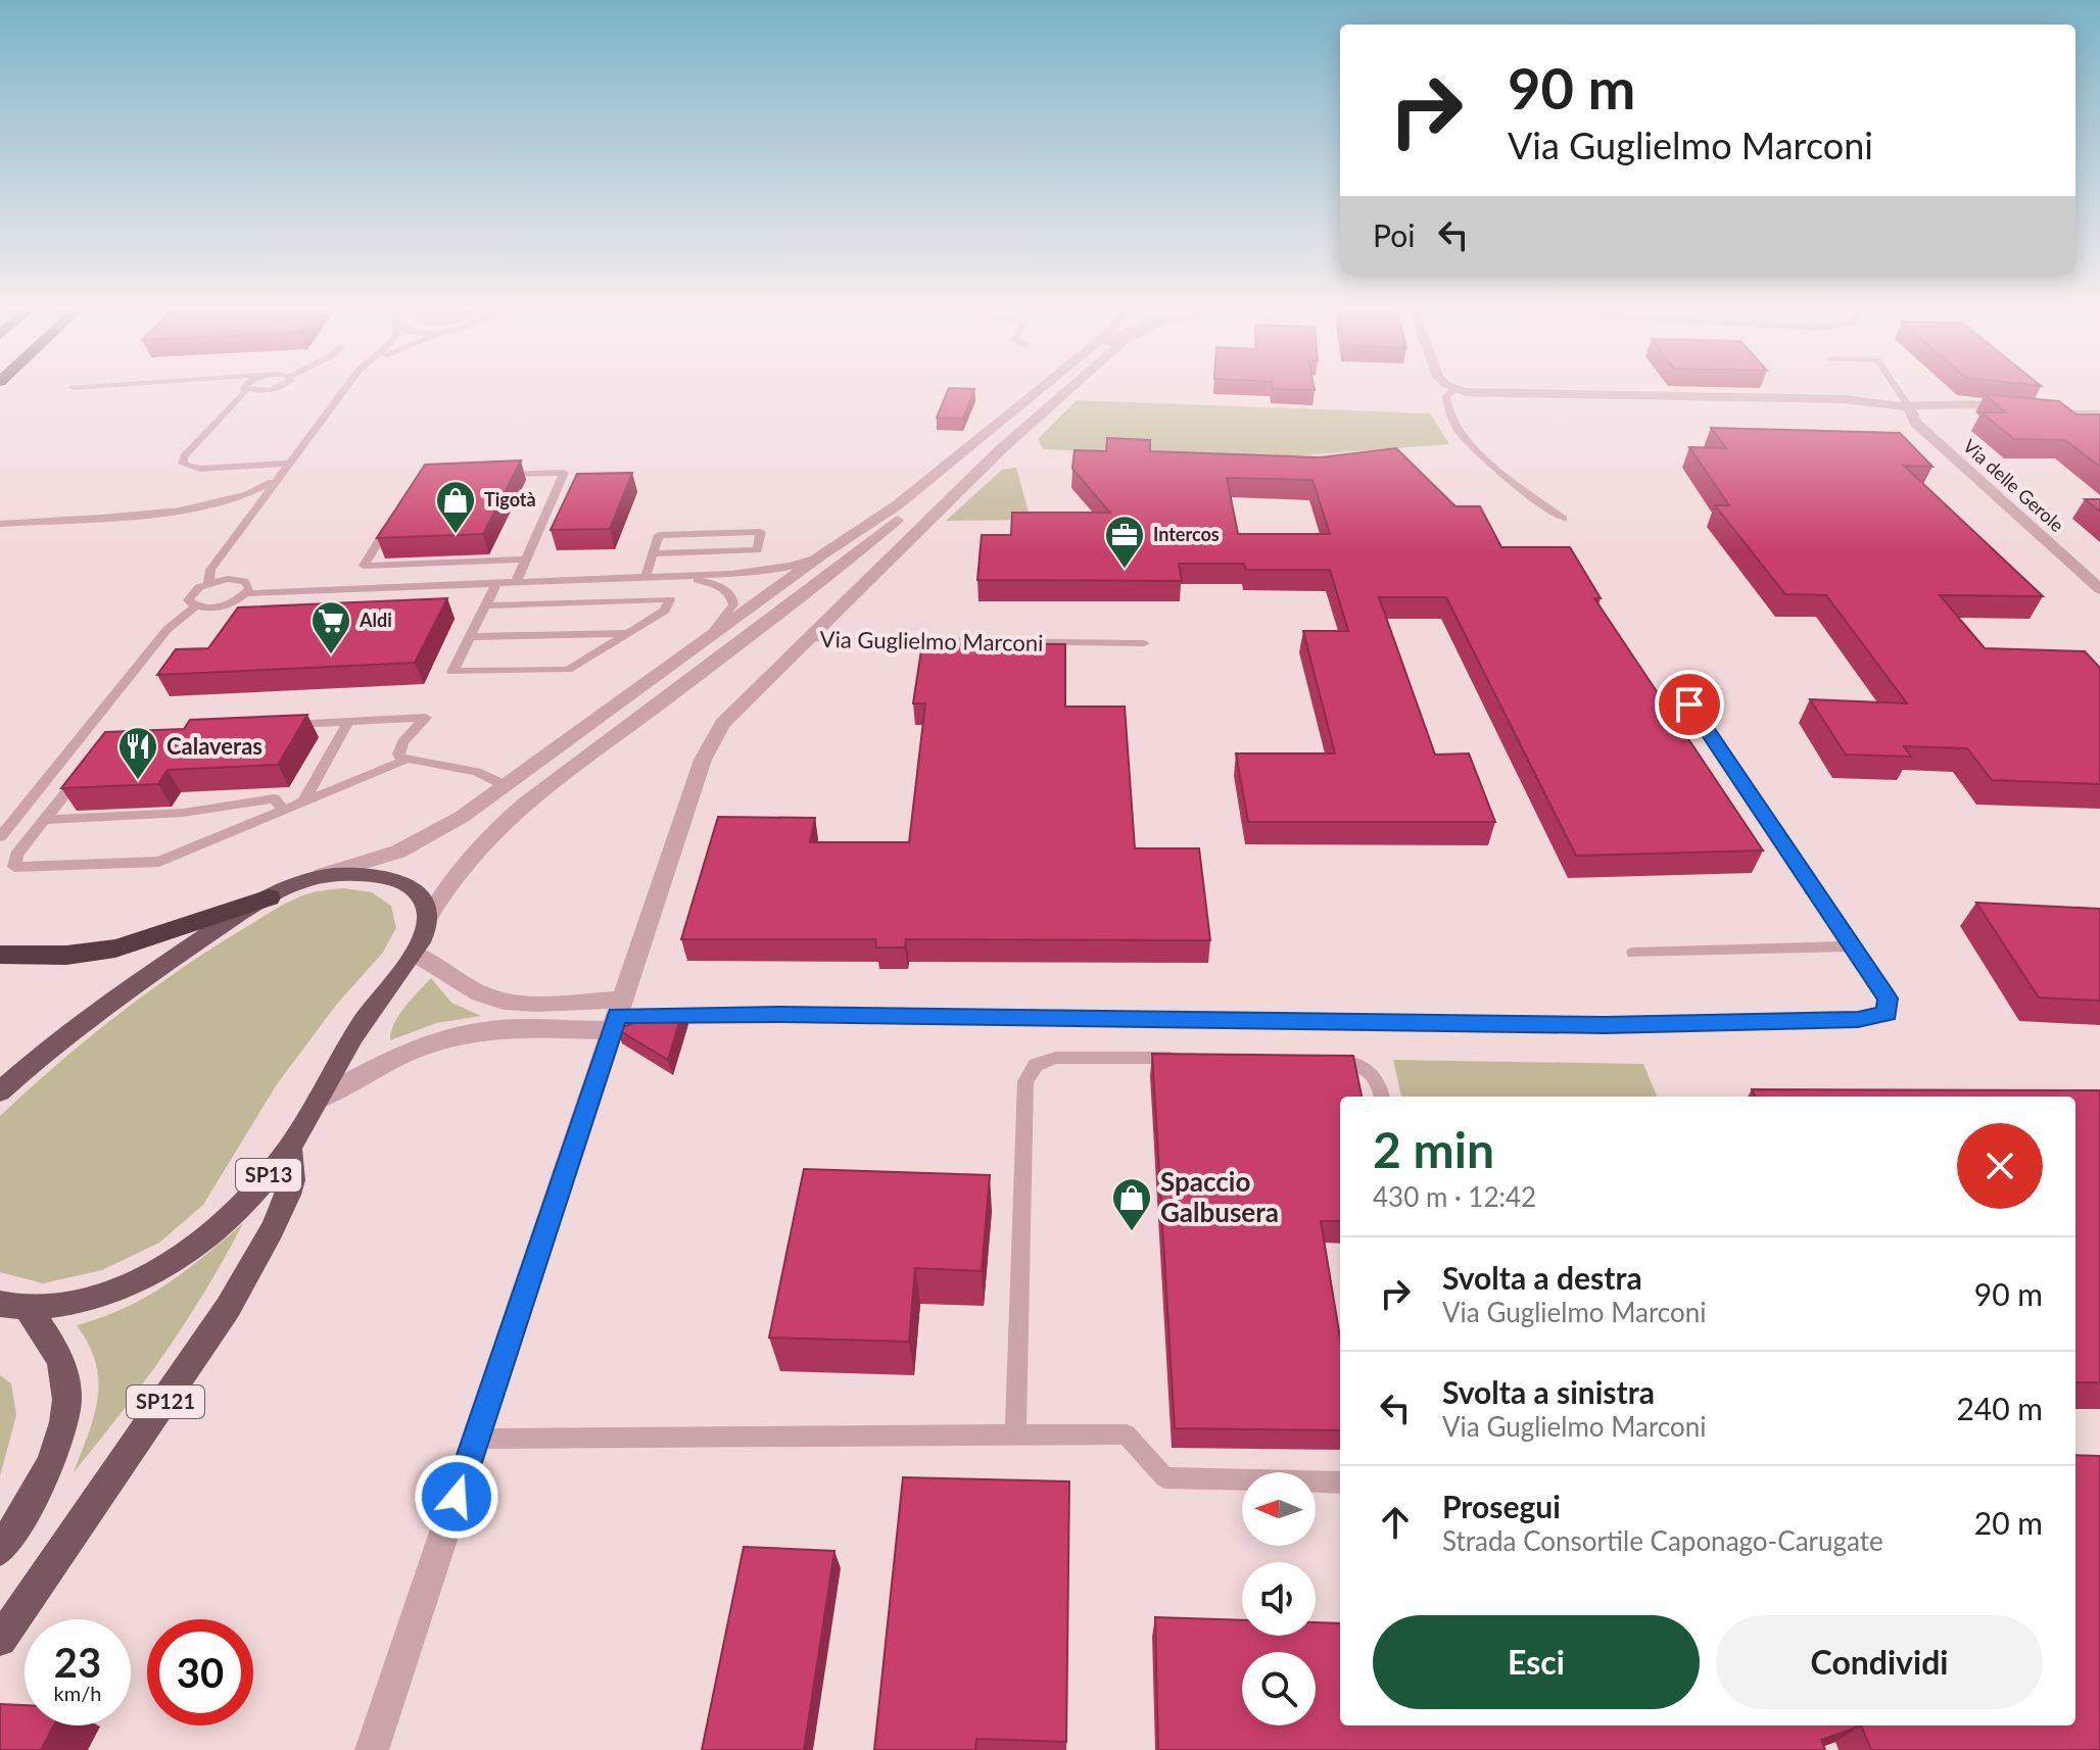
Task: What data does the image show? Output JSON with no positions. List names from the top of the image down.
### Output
{
  "streets": {
    "main road": ["SP13", "SP121"],
    "street": ["Via delle Gerole", "Via Guglielmo Marconi"]
  },
  "crossings": [
    ["SP13", "SP121"]
  ],
  "places": {
    "shop": ["Tigotà", "Spaccio Galbusera"],
    "office": ["Intercos"],
    "supermarket": ["Aldi"],
    "restaurant": ["Calaveras"]
  },
  "north": "left",
  "page": {
    "turn": ["90 m", "Via Guglielmo Marconi"],
    "then": "Poi",
    "heading": ["2 min", "430 m · 12:42"],
    "list": [
      {
        "name": "Svolta a destra",
        "note": "Via Guglielmo Marconi",
        "value": "90 m"
      },
      {
        "name": "Svolta a sinistra",
        "note": "Via Guglielmo Marconi",
        "value": "240 m"
      },
      {
        "name": "Prosegui",
        "note": "Strada Consortile Caponago-Carugate",
        "value": "20 m"
      }
    ],
    "buttons": ["Esci", "Condividi"],
    "speed": "23 km/h",
    "limit": "30"
  }
}
